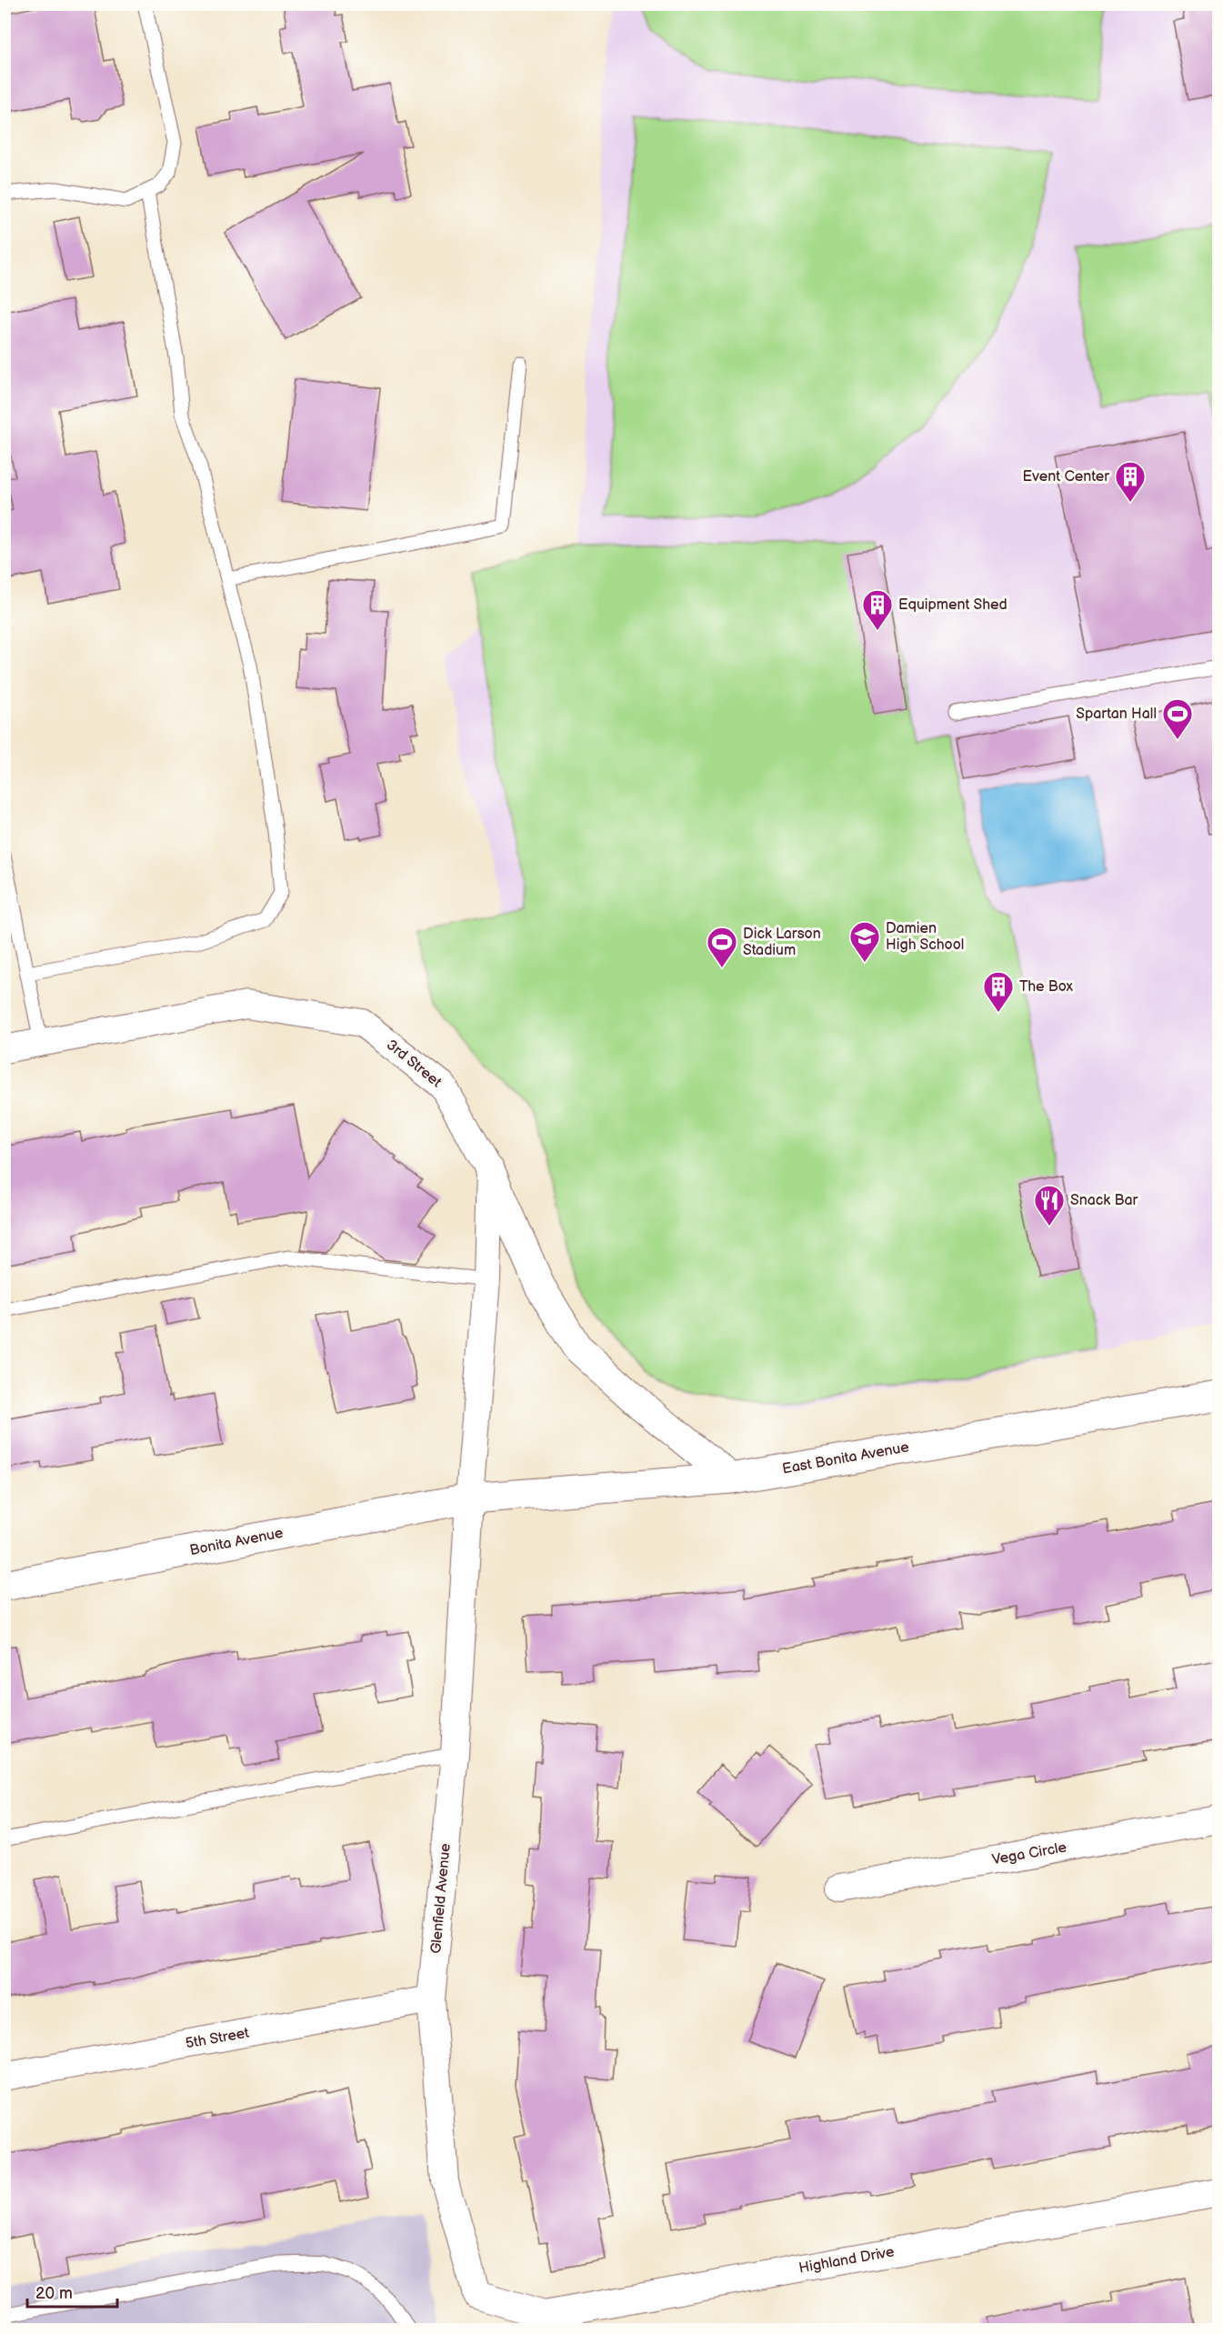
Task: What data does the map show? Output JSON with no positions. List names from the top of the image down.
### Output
{
  "streets": {
    "main road": ["East Bonita Avenue", "Bonita Avenue"],
    "street": [
      "3rd Street",
      "Vega Circle",
      "Glenfield Avenue",
      "5th Street",
      "Highland Drive"
    ]
  },
  "crossings": [
    ["East Bonita Avenue", "Bonita Avenue"],
    ["East Bonita Avenue", "Glenfield Avenue"],
    ["Bonita Avenue", "Glenfield Avenue"],
    ["Glenfield Avenue", "5th Street"],
    ["Glenfield Avenue", "Highland Drive"]
  ],
  "places": {
    "building": ["Event Center", "Equipment Shed", "The Box"],
    "sports": ["Spartan Hall", "Dick Larson Stadium"],
    "school or university": ["Damien High School"],
    "restaurant": ["Snack Bar"]
  },
  "scale_bar": "20 m"
}
